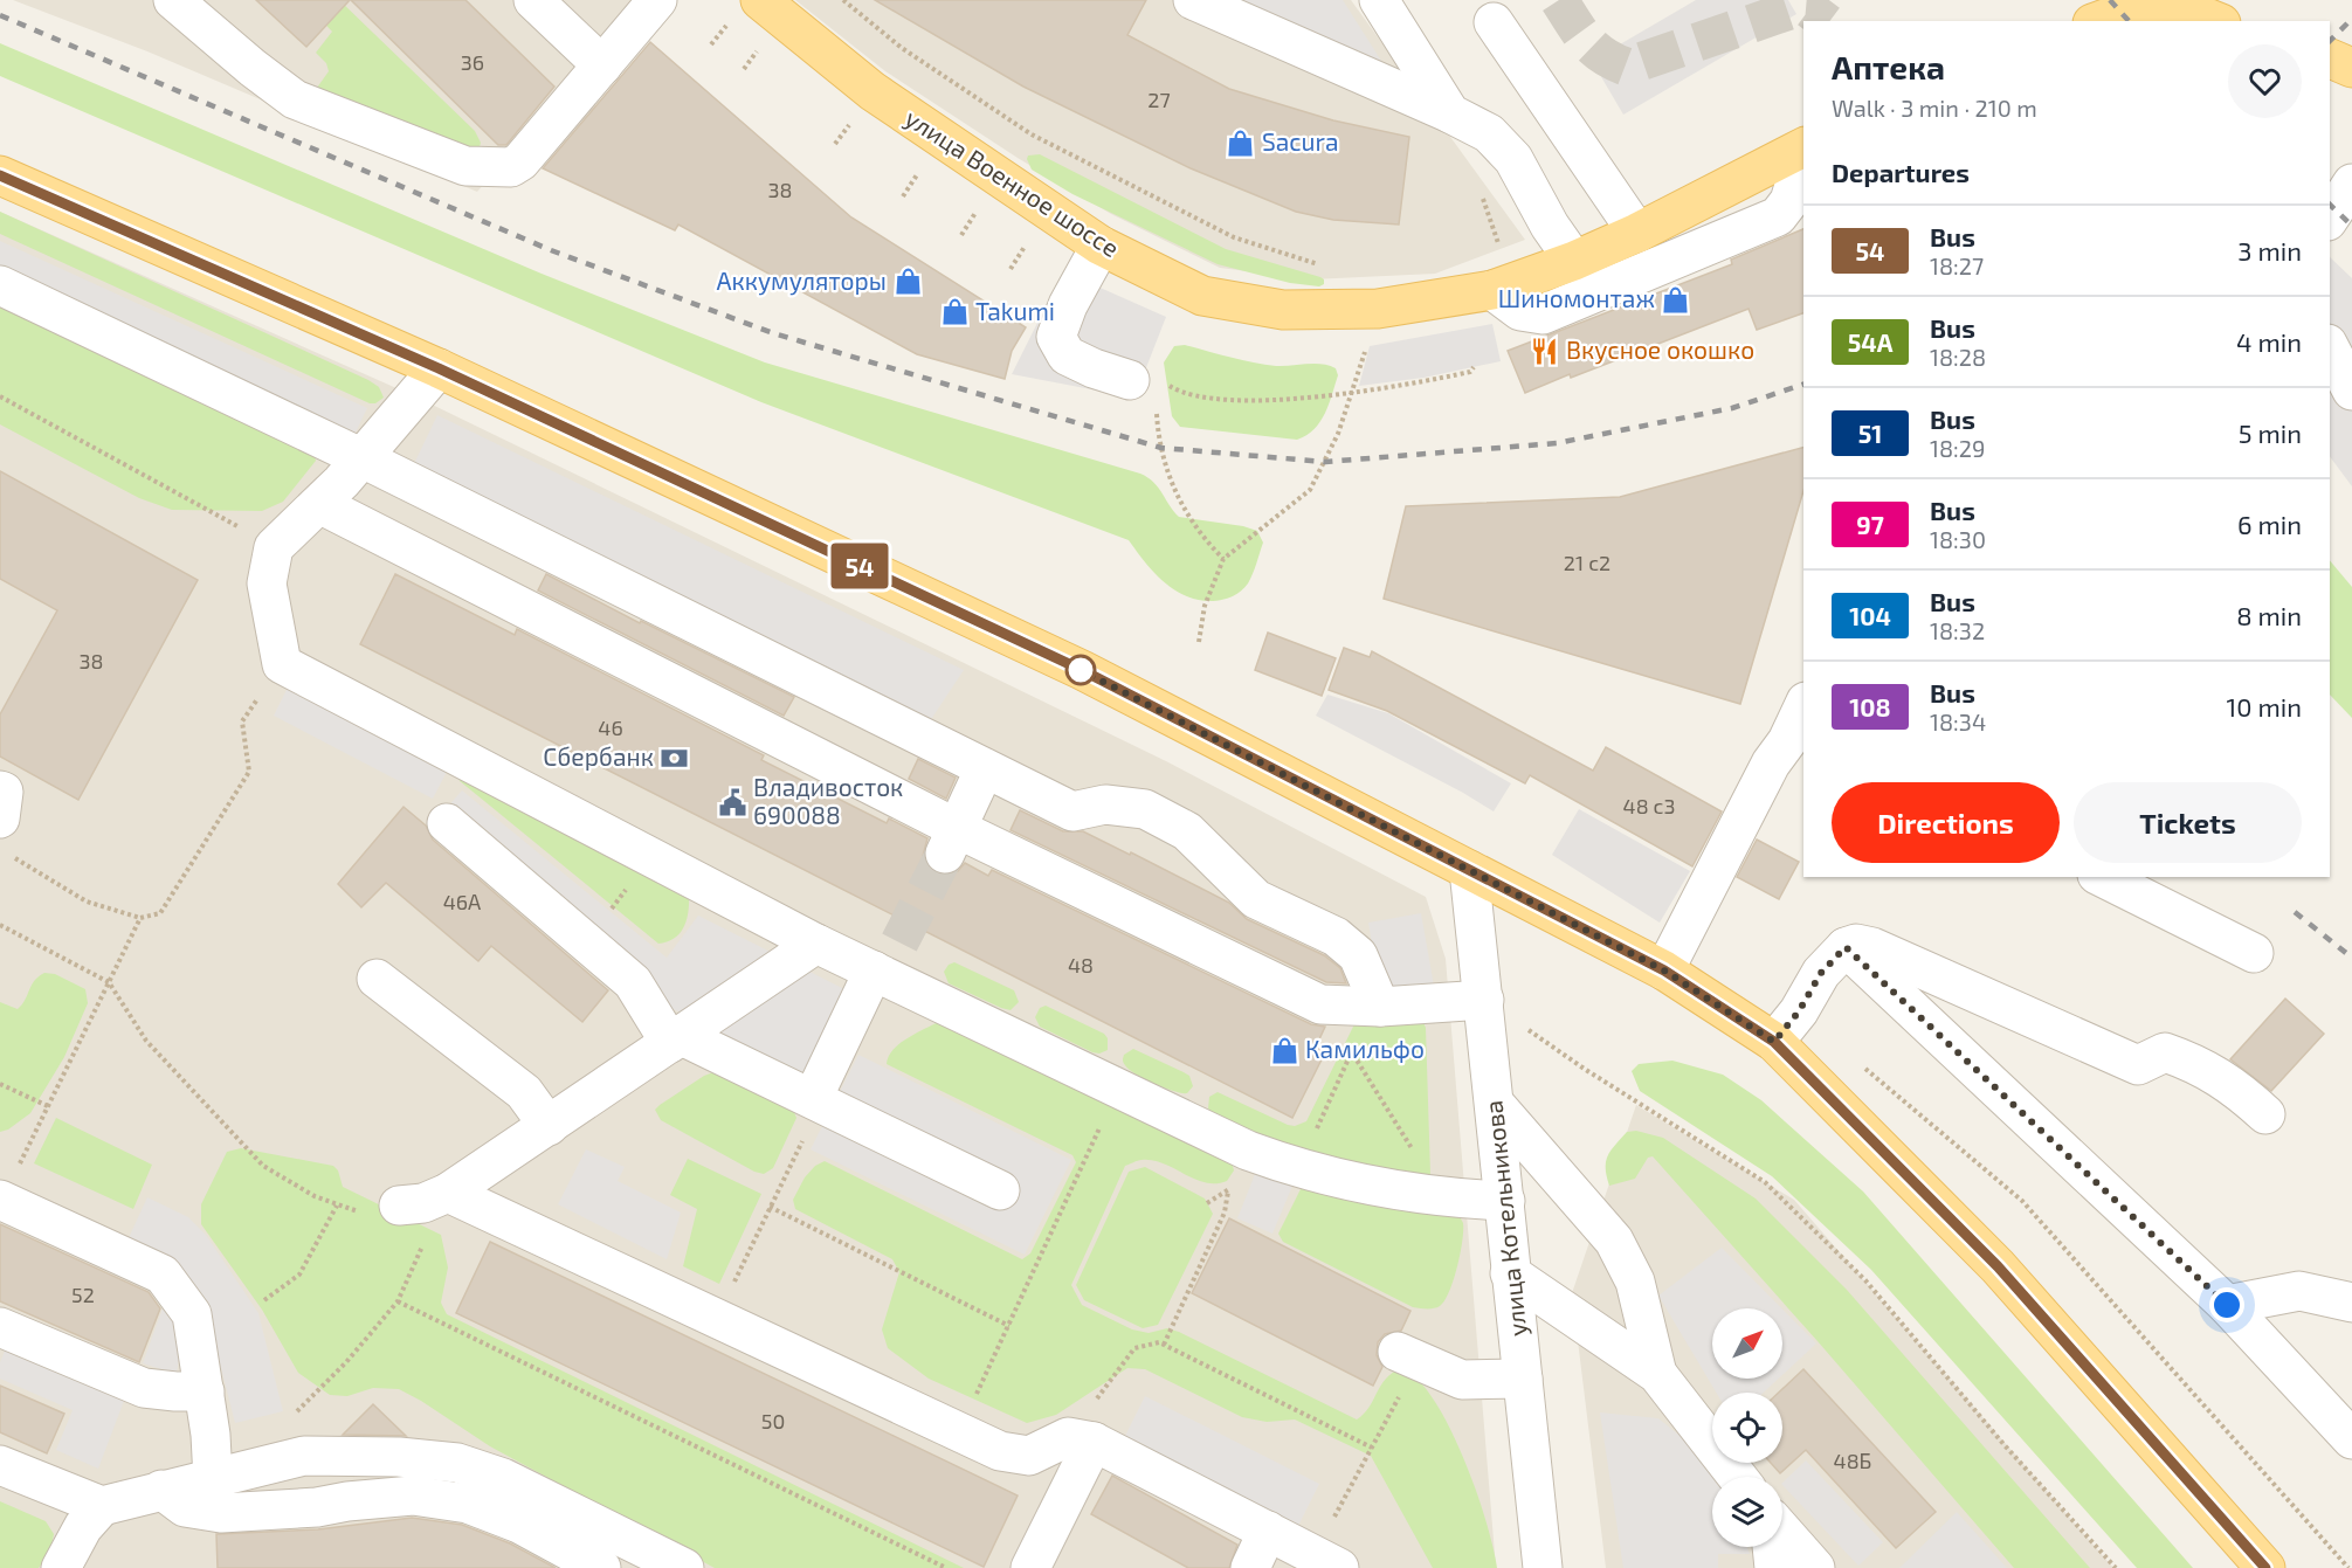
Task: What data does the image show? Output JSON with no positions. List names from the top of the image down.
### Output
{
  "streets": {
    "main road": ["улица Военное шоссе"],
    "street": ["улица Котельникова"]
  },
  "places": {
    "shop": [
      "Sacura",
      "Аккумуляторы",
      "Шиномонтаж",
      "Takumi",
      "Камильфо"
    ],
    "restaurant": ["Вкусное окошко"],
    "bank": ["Сбербанк"],
    "public building": ["Владивосток 690088"]
  },
  "lines": ["bus line 54"],
  "house_numbers": [
    "36",
    "27",
    "38",
    "21 с2",
    "38",
    "46",
    "48 с3",
    "46А",
    "48",
    "52",
    "50",
    "48Б"
  ],
  "north": "top right",
  "page": {
    "on_map": "54",
    "heading": [
      ["Аптека", "Walk · 3 min · 210 m"],
      "Departures"
    ],
    "list": [
      {
        "mark": "54",
        "name": "Bus",
        "note": "18:27",
        "value": "3 min"
      },
      {
        "mark": "54А",
        "name": "Bus",
        "note": "18:28",
        "value": "4 min"
      },
      {
        "mark": "51",
        "name": "Bus",
        "note": "18:29",
        "value": "5 min"
      },
      {
        "mark": "97",
        "name": "Bus",
        "note": "18:30",
        "value": "6 min"
      },
      {
        "mark": "104",
        "name": "Bus",
        "note": "18:32",
        "value": "8 min"
      },
      {
        "mark": "108",
        "name": "Bus",
        "note": "18:34",
        "value": "10 min"
      }
    ],
    "buttons": ["Directions", "Tickets"]
  }
}
